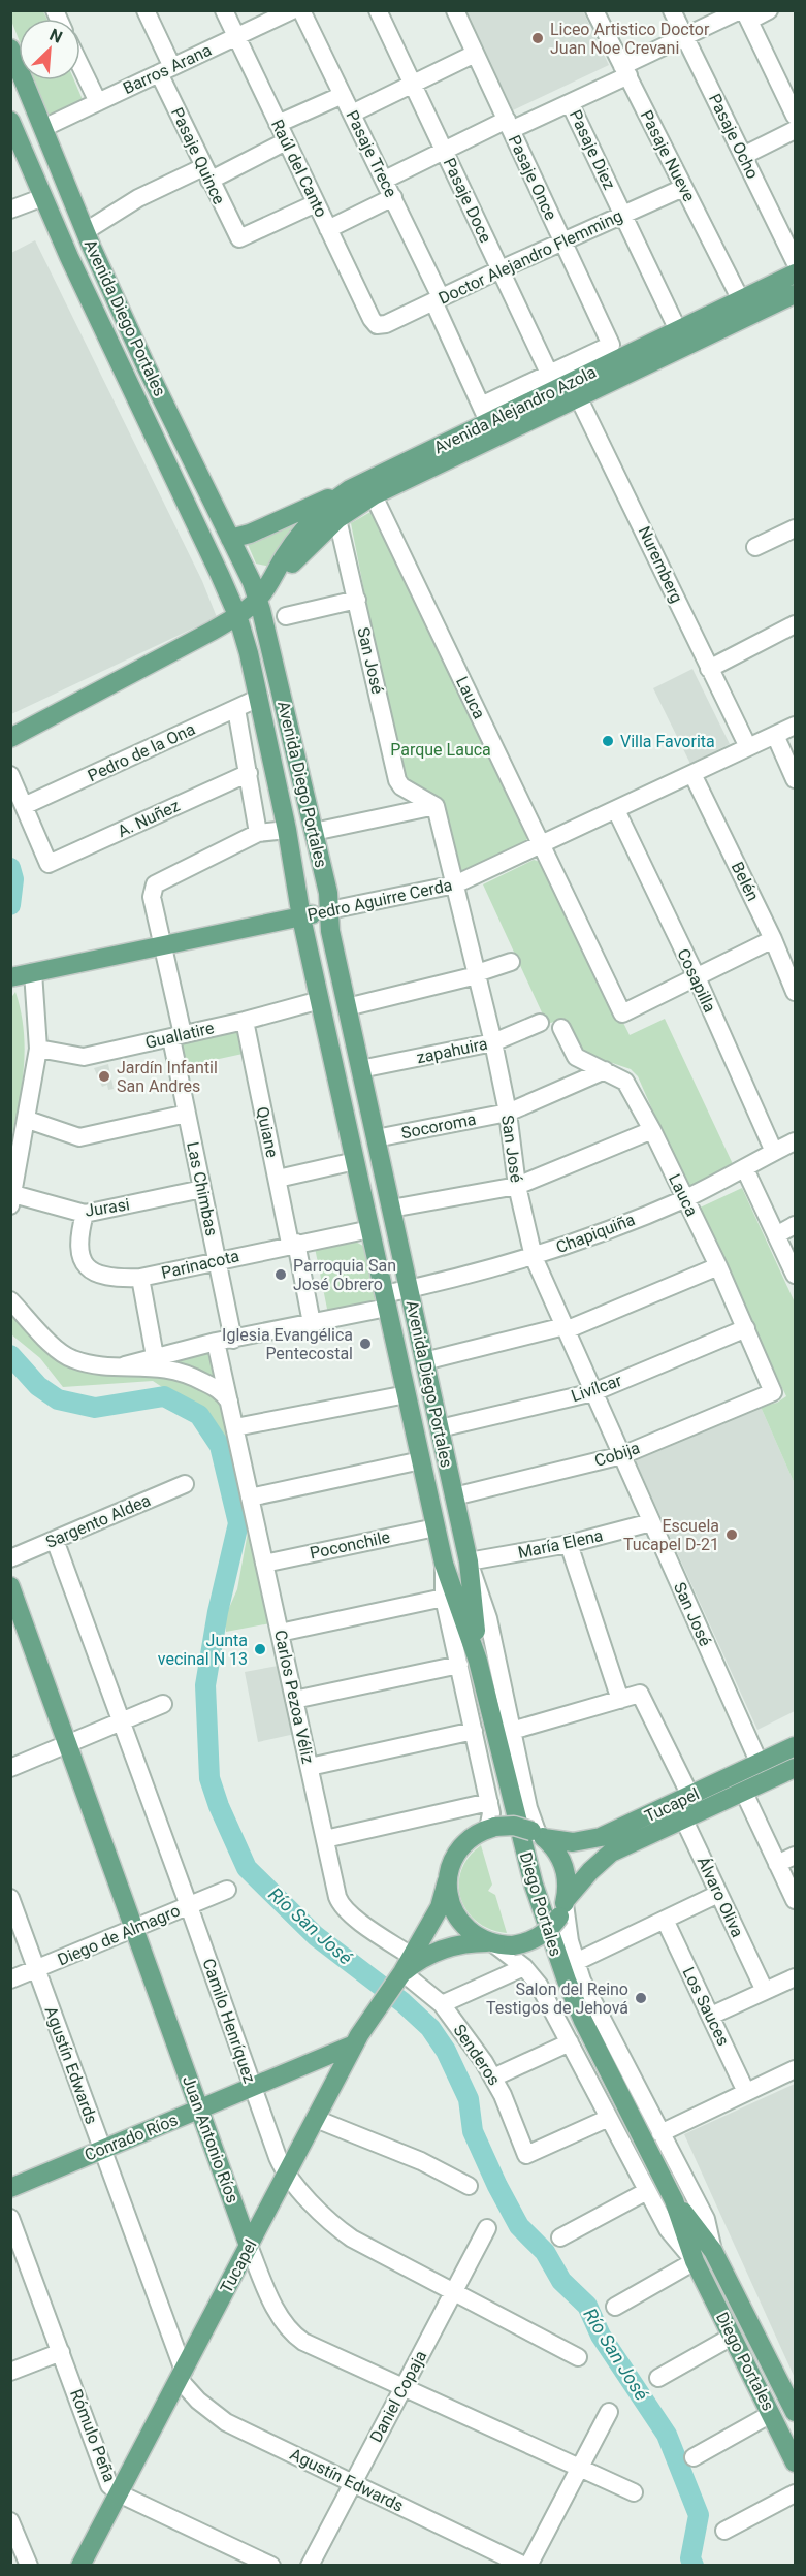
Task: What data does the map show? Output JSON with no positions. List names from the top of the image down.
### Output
{
  "streets": {
    "main road": [
      "Avenida Diego Portales",
      "Avenida Alejandro Azola",
      "Pedro Aguirre Cerda",
      "Tucapel",
      "Diego Portales",
      "Conrado Ríos",
      "Juan Antonio Ríos"
    ],
    "street": [
      "Barros Arana",
      "Pasaje Ocho",
      "Pasaje Diez",
      "Pasaje Trece",
      "Pasaje Quince",
      "Pasaje Nueve",
      "Raúl del Canto",
      "Pasaje Once",
      "Pasaje Doce",
      "Doctor Alejandro Flemming",
      "Nuremberg",
      "San José",
      "Lauca",
      "Pedro de la Ona",
      "A. Nuñez",
      "Belén",
      "Cosapilla",
      "Guallatire",
      "zapahuira",
      "Socoroma",
      "Quiane",
      "Las Chimbas",
      "Jurasi",
      "Chapiquiña",
      "Parinacota",
      "Livílcar",
      "Cobija",
      "Sargento Aldea",
      "María Elena",
      "Poconchile",
      "Carlos Pezoa Véliz",
      "Álvaro Oliva",
      "Diego de Almagro",
      "Los Sauces",
      "Camilo Henríquez",
      "Senderos",
      "Agustín Edwards",
      "Daniel Copaja",
      "Rómulo Peña"
    ]
  },
  "crossings": [
    ["Barros Arana", "Pasaje Quince"],
    ["Barros Arana", "Raúl del Canto"],
    ["Barros Arana", "Avenida Diego Portales"],
    ["Pasaje Diez", "Doctor Alejandro Flemming"],
    ["Pasaje Diez", "Avenida Alejandro Azola"],
    ["Pasaje Trece", "Doctor Alejandro Flemming"],
    ["Pasaje Trece", "Avenida Alejandro Azola"],
    ["Pasaje Quince", "Raúl del Canto"],
    ["Pasaje Nueve", "Doctor Alejandro Flemming"],
    ["Pasaje Nueve", "Avenida Alejandro Azola"],
    ["Raúl del Canto", "Doctor Alejandro Flemming"],
    ["Pasaje Once", "Pasaje Doce"],
    ["Pasaje Once", "Doctor Alejandro Flemming"],
    ["Pasaje Once", "Avenida Alejandro Azola"],
    ["Pasaje Once", "Nuremberg"],
    ["Pasaje Doce", "Doctor Alejandro Flemming"],
    ["Pasaje Doce", "Avenida Alejandro Azola"],
    ["Pasaje Doce", "Nuremberg"],
    ["Avenida Diego Portales", "Avenida Alejandro Azola"],
    ["Avenida Diego Portales", "Pedro de la Ona"],
    ["Avenida Diego Portales", "Pedro Aguirre Cerda"],
    ["Avenida Diego Portales", "Guallatire"],
    ["Avenida Diego Portales", "zapahuira"],
    ["Avenida Diego Portales", "Socoroma"],
    ["Avenida Diego Portales", "Chapiquiña"],
    ["Avenida Diego Portales", "Parinacota"],
    ["Avenida Diego Portales", "Livílcar"],
    ["Avenida Diego Portales", "Cobija"],
    ["Avenida Diego Portales", "María Elena"],
    ["Avenida Diego Portales", "Poconchile"],
    ["Avenida Diego Portales", "Diego Portales"],
    ["Avenida Alejandro Azola", "Nuremberg"],
    ["Avenida Alejandro Azola", "San José"],
    ["Avenida Alejandro Azola", "Lauca"],
    ["Nuremberg", "Pedro Aguirre Cerda"],
    ["San José", "Pedro Aguirre Cerda"],
    ["San José", "zapahuira"],
    ["San José", "Socoroma"],
    ["San José", "Chapiquiña"],
    ["San José", "Livílcar"],
    ["San José", "Cobija"],
    ["San José", "María Elena"],
    ["San José", "Tucapel"],
    ["Lauca", "Pedro Aguirre Cerda"],
    ["Lauca", "Cosapilla"],
    ["Lauca", "Socoroma"],
    ["Lauca", "Chapiquiña"],
    ["Lauca", "Livílcar"],
    ["Lauca", "Cobija"],
    ["Pedro de la Ona", "A. Nuñez"],
    ["Belén", "Pedro Aguirre Cerda"],
    ["Pedro Aguirre Cerda", "Cosapilla"],
    ["Pedro Aguirre Cerda", "Las Chimbas"],
    ["Cosapilla", "Chapiquiña"],
    ["Guallatire", "Quiane"],
    ["Guallatire", "Las Chimbas"],
    ["Quiane", "Chapiquiña"],
    ["Quiane", "Parinacota"],
    ["Las Chimbas", "Jurasi"],
    ["Las Chimbas", "Chapiquiña"],
    ["Las Chimbas", "Parinacota"],
    ["Las Chimbas", "Carlos Pezoa Véliz"],
    ["Jurasi", "Parinacota"],
    ["Chapiquiña", "Carlos Pezoa Véliz"],
    ["Sargento Aldea", "Camilo Henríquez"],
    ["María Elena", "Diego Portales"],
    ["Poconchile", "Carlos Pezoa Véliz"],
    ["Carlos Pezoa Véliz", "Tucapel"],
    ["Carlos Pezoa Véliz", "Senderos"],
    ["Tucapel", "Álvaro Oliva"],
    ["Tucapel", "Diego Portales"],
    ["Tucapel", "Camilo Henríquez"],
    ["Tucapel", "Senderos"],
    ["Tucapel", "Agustín Edwards"],
    ["Tucapel", "Conrado Ríos"],
    ["Tucapel", "Juan Antonio Ríos"],
    ["Tucapel", "Rómulo Peña"],
    ["Diego Portales", "Senderos"],
    ["Diego de Almagro", "Camilo Henríquez"],
    ["Diego de Almagro", "Agustín Edwards"],
    ["Diego de Almagro", "Juan Antonio Ríos"],
    ["Camilo Henríquez", "Conrado Ríos"],
    ["Camilo Henríquez", "Daniel Copaja"],
    ["Agustín Edwards", "Conrado Ríos"],
    ["Agustín Edwards", "Daniel Copaja"],
    ["Conrado Ríos", "Juan Antonio Ríos"],
    ["Juan Antonio Ríos", "Daniel Copaja"]
  ],
  "water": ["Río San José"],
  "parks": ["Parque Lauca"],
  "places": [
    "Liceo Artistico Doctor Juan Noe Crevani",
    "Villa Favorita",
    "Jardín Infantil San Andres",
    "Parroquia San José Obrero",
    "Iglesia Evangélica Pentecostal",
    "Escuela Tucapel D-21",
    "Junta vecinal N 13",
    "Salon del Reino Testigos de Jehová"
  ],
  "north": "top right"
}
